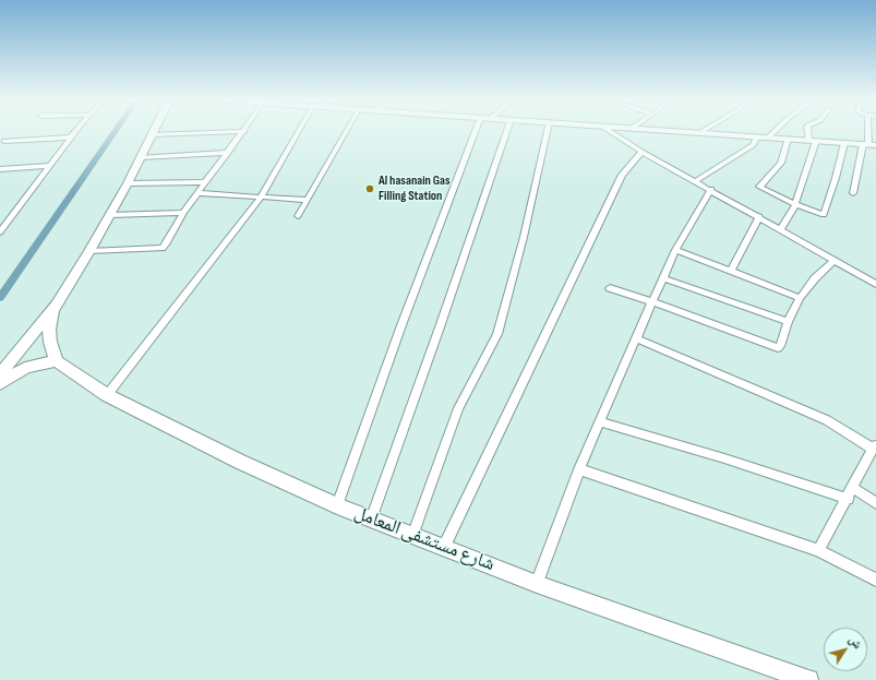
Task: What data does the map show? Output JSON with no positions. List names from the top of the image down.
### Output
{
  "streets": {
    "street": ["شارع مستشفى المعامل"]
  },
  "places": ["Al hasanain Gas Filling Station"],
  "north": "top right"
}
